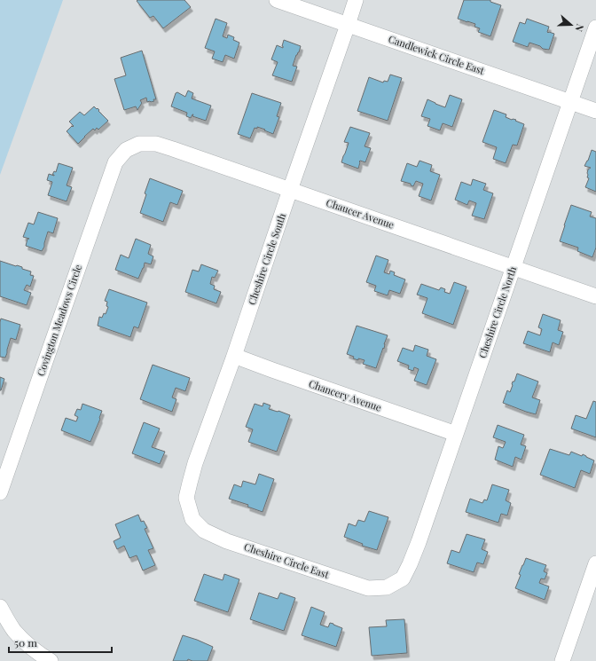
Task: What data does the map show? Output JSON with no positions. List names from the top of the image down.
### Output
{
  "streets": {
    "street": [
      "Candlewick Circle East",
      "Chaucer Avenue",
      "Cheshire Circle South",
      "Cheshire Circle North",
      "Covington Meadows Circle",
      "Chancery Avenue",
      "Cheshire Circle East"
    ]
  },
  "crossings": [
    ["Candlewick Circle East", "Cheshire Circle South"],
    ["Candlewick Circle East", "Cheshire Circle North"],
    ["Chaucer Avenue", "Cheshire Circle South"],
    ["Chaucer Avenue", "Cheshire Circle North"],
    ["Chaucer Avenue", "Covington Meadows Circle"],
    ["Cheshire Circle South", "Chancery Avenue"],
    ["Cheshire Circle South", "Cheshire Circle East"],
    ["Cheshire Circle North", "Chancery Avenue"],
    ["Cheshire Circle North", "Cheshire Circle East"]
  ],
  "scale_bar": "50 m",
  "north": "right"
}
